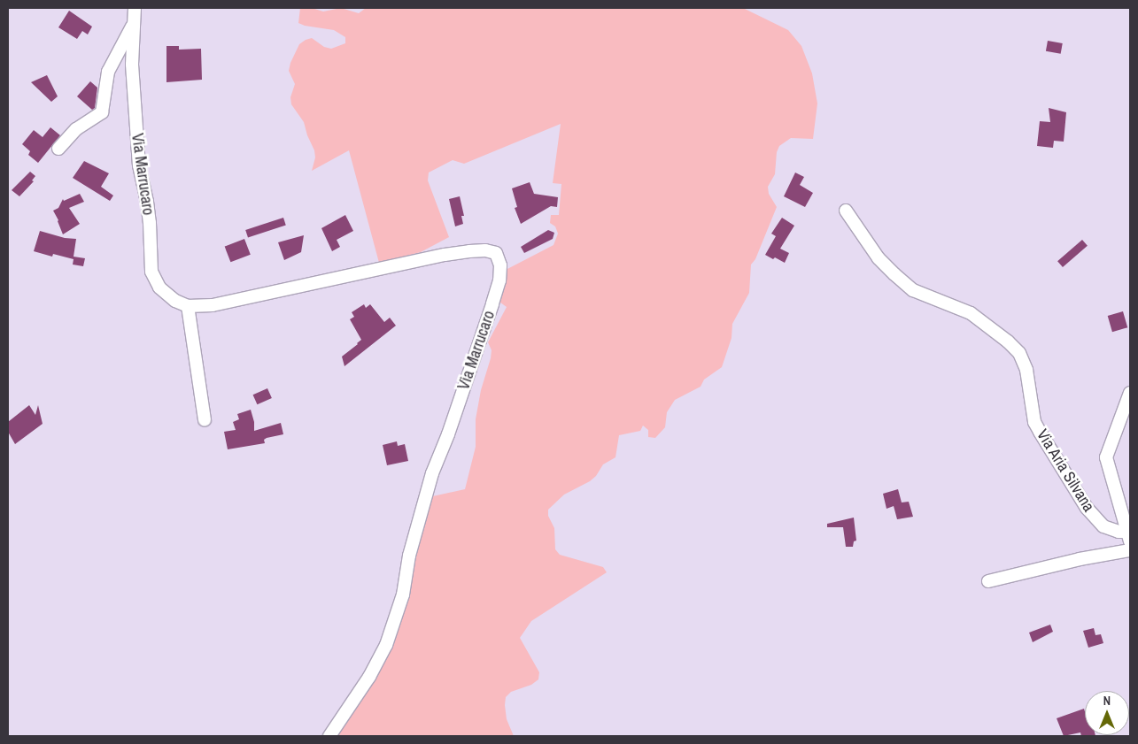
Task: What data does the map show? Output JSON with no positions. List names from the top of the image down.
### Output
{
  "streets": {
    "street": ["Via Marrucaro", "Via Aria Silvana"]
  },
  "north": "top"
}
